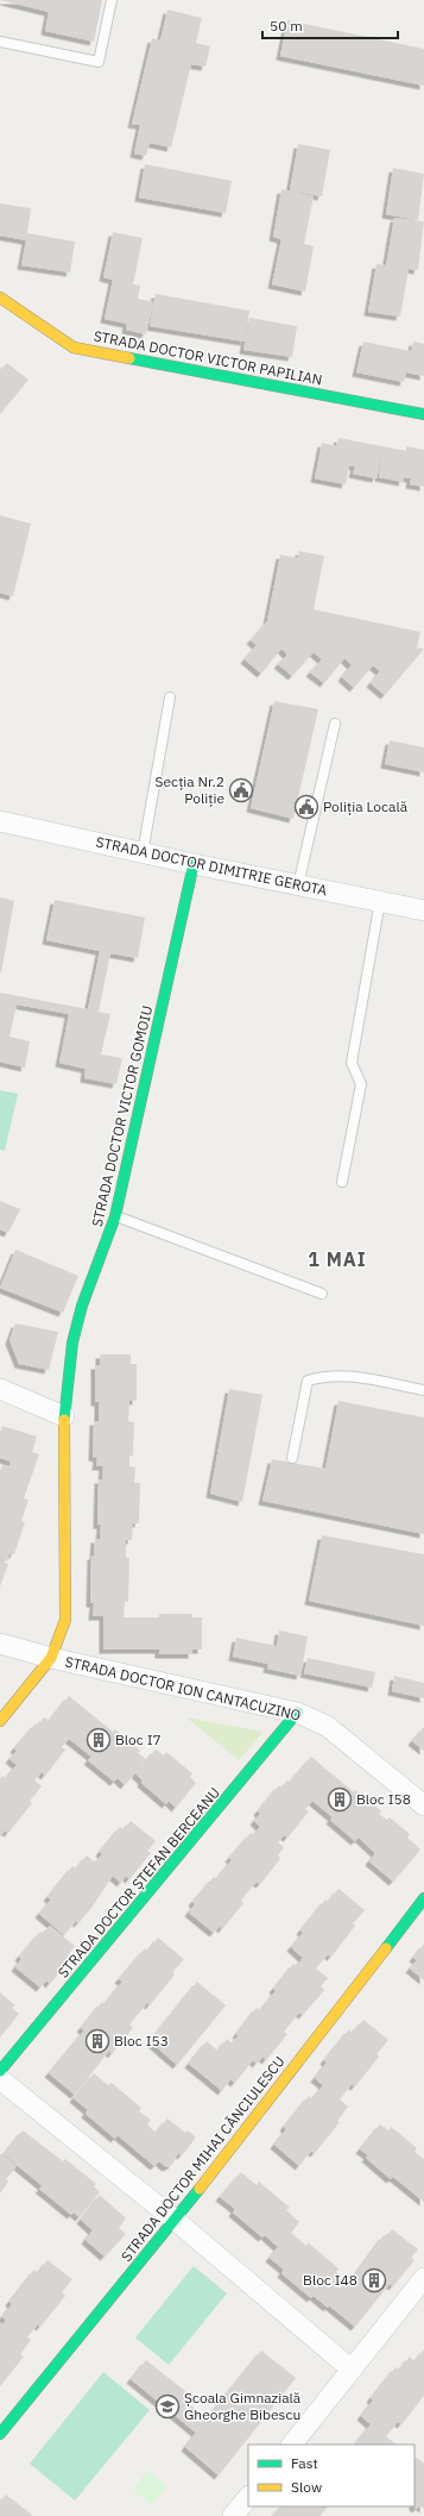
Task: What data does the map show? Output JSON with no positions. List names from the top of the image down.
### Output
{
  "streets": {
    "street": [
      "STRADA DOCTOR VICTOR PAPILIAN",
      "STRADA DOCTOR DIMITRIE GEROTA",
      "STRADA DOCTOR VICTOR GOMOIU",
      "STRADA DOCTOR ION CANTACUZINO",
      "STRADA DOCTOR ȘTEFAN BERCEANU",
      "STRADA DOCTOR MIHAI CĂNCIULESCU"
    ]
  },
  "crossings": [
    ["STRADA DOCTOR DIMITRIE GEROTA", "STRADA DOCTOR VICTOR GOMOIU"],
    ["STRADA DOCTOR VICTOR GOMOIU", "STRADA DOCTOR ION CANTACUZINO"],
    ["STRADA DOCTOR ION CANTACUZINO", "STRADA DOCTOR ȘTEFAN BERCEANU"]
  ],
  "districts": ["1 MAI"],
  "places": {
    "public building": ["Secția Nr.2 Poliție", "Poliția Locală"],
    "building": [
      "Bloc I7",
      "Bloc I58",
      "Bloc I53",
      "Bloc I48"
    ],
    "school or university": ["Școala Gimnazială Gheorghe Bibescu"]
  },
  "legend": ["Fast", "Slow"],
  "scale_bar": "50 m"
}
